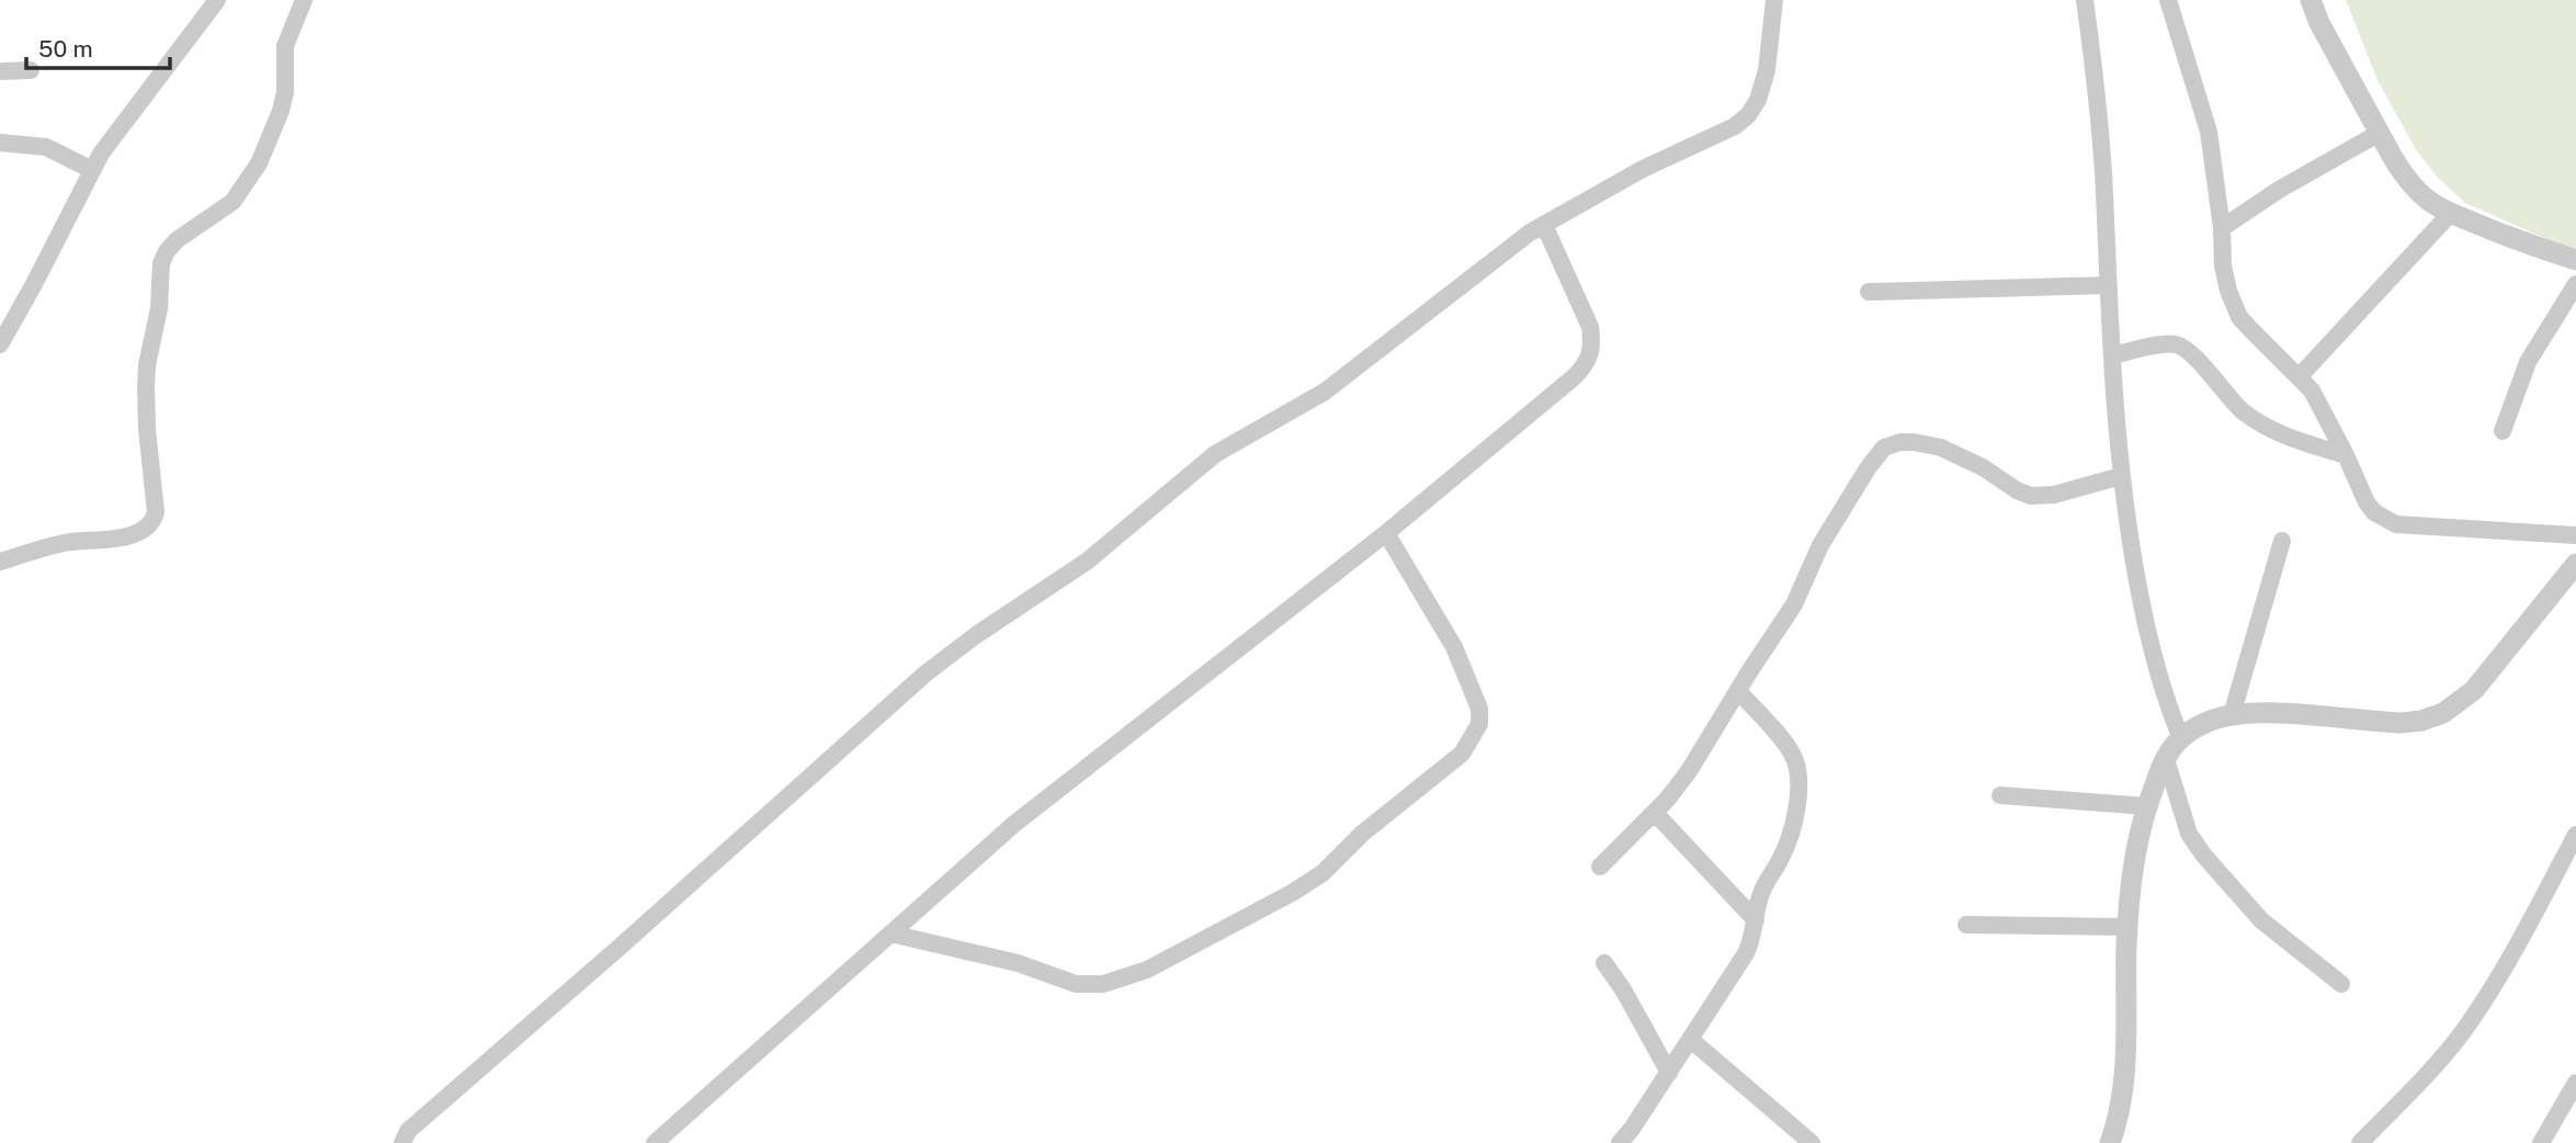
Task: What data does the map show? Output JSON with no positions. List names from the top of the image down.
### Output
{
  "scale_bar": "50 m"
}
